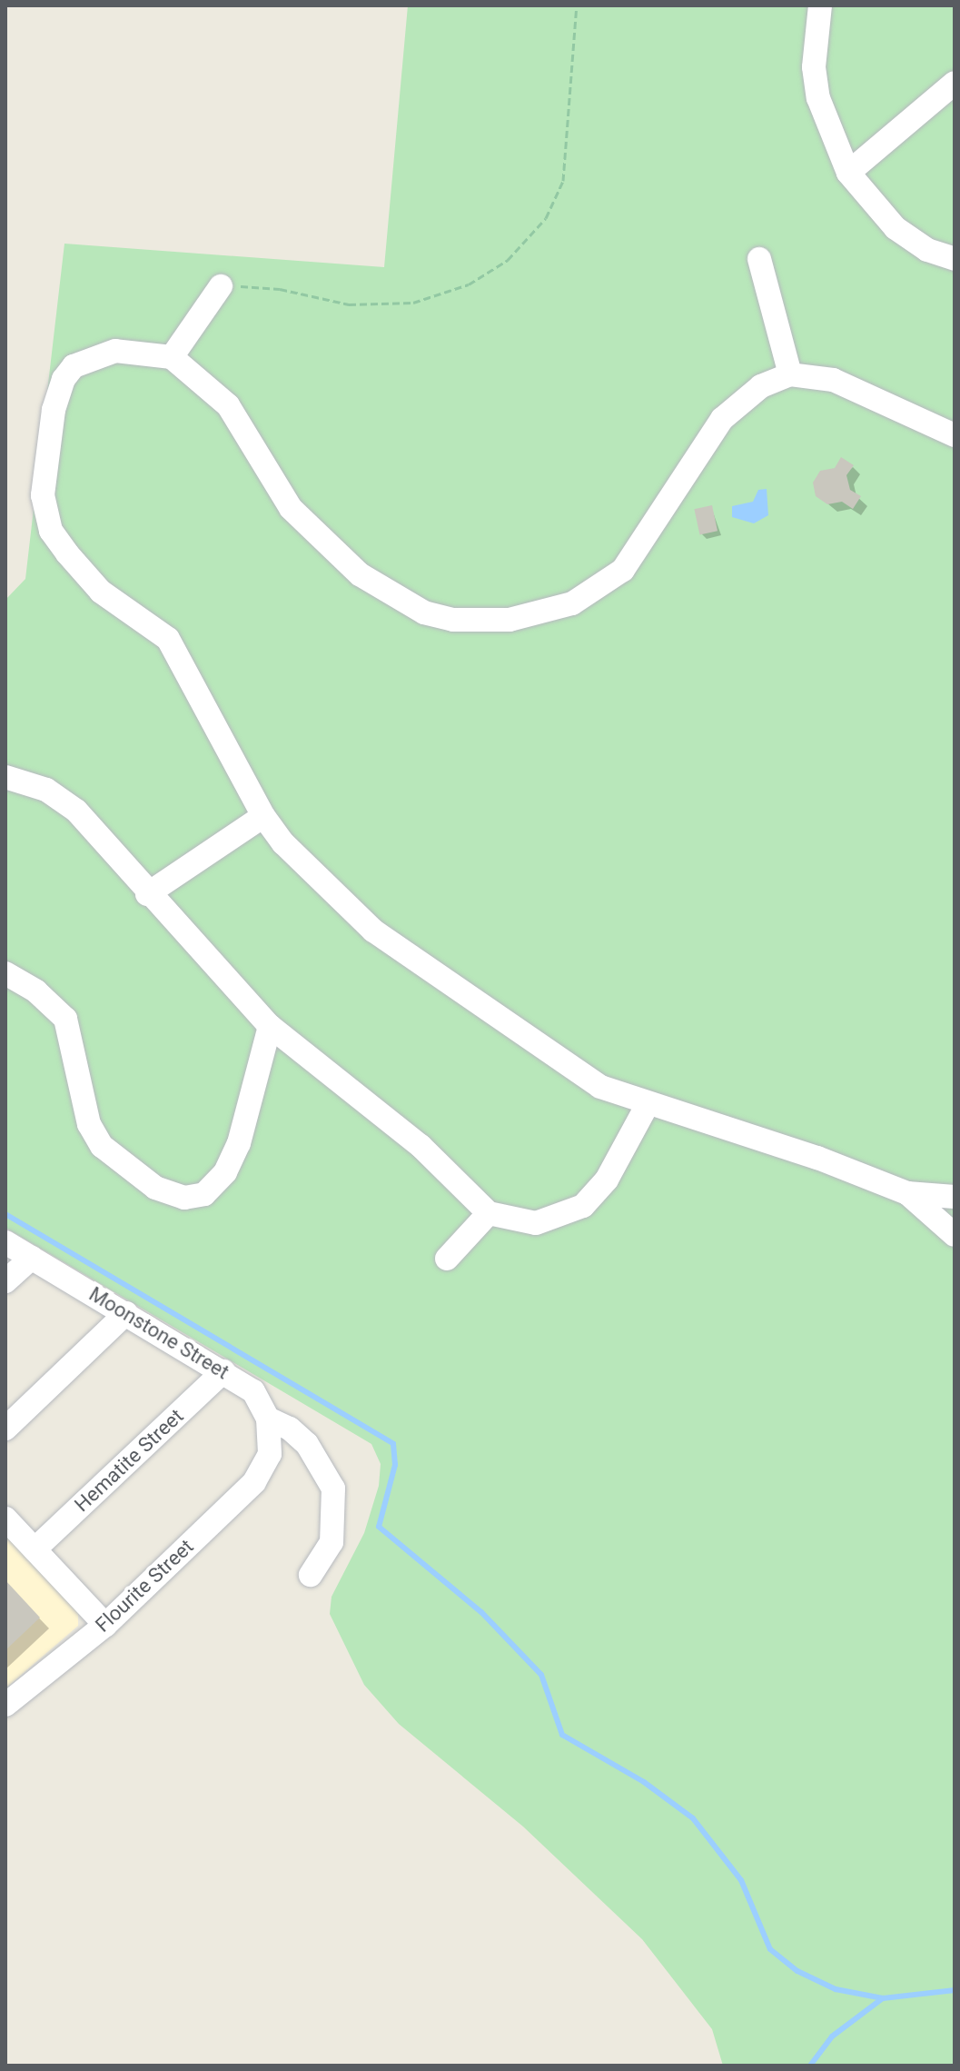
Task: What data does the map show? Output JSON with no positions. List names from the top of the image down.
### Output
{
  "streets": {
    "street": ["Moonstone Street", "Hematite Street", "Flourite Street"]
  },
  "crossings": [
    ["Moonstone Street", "Hematite Street"],
    ["Moonstone Street", "Flourite Street"]
  ]
}
